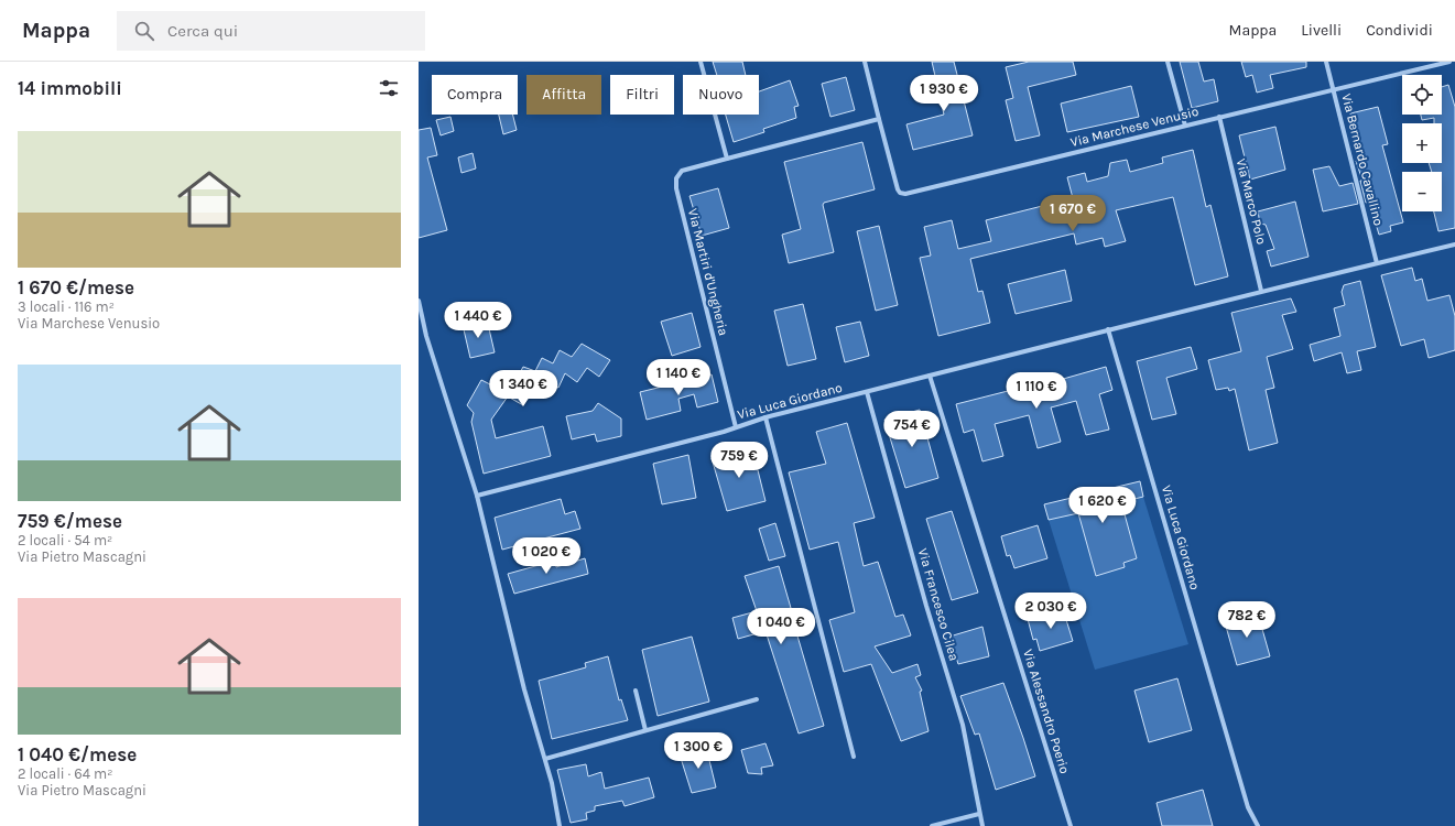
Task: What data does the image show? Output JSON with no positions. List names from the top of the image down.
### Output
{
  "streets": {
    "street": [
      "Via Marchese Venusio",
      "Via Bernardo Cavallino",
      "Via Marco Polo",
      "Via Martiri d'Ungheria",
      "Via Luca Giordano",
      "Via Francesco Cilea",
      "Via Alessandro Poerio"
    ]
  },
  "crossings": [
    ["Via Marchese Venusio", "Via Bernardo Cavallino"],
    ["Via Marchese Venusio", "Via Marco Polo"],
    ["Via Marchese Venusio", "Via Martiri d'Ungheria"],
    ["Via Bernardo Cavallino", "Via Luca Giordano"],
    ["Via Marco Polo", "Via Luca Giordano"],
    ["Via Martiri d'Ungheria", "Via Luca Giordano"],
    ["Via Luca Giordano", "Via Francesco Cilea"],
    ["Via Luca Giordano", "Via Alessandro Poerio"]
  ],
  "page": {
    "header": "Mappa",
    "search": "Cerca qui",
    "nav": ["Mappa", "Livelli", "Condividi"],
    "heading": "14 immobili",
    "map_buttons": ["+", "−"],
    "price": [
      "1 930 €",
      "1 670 €",
      "1 440 €",
      "1 140 €",
      "1 340 €",
      "1 110 €",
      "754 €",
      "759 €",
      "1 620 €",
      "1 020 €",
      "2 030 €",
      "782 €",
      "1 040 €",
      "1 300 €"
    ],
    "chip": [
      "Compra",
      "Affitta",
      "Filtri",
      "Nuovo"
    ],
    "list": [
      {
        "name": "1 670 €/mese",
        "note": "3 locali · 116 m² · Via Marchese Venusio"
      },
      {
        "name": "759 €/mese",
        "note": "2 locali · 54 m² · Via Pietro Mascagni"
      },
      {
        "name": "1 040 €/mese",
        "note": "2 locali · 64 m² · Via Pietro Mascagni"
      }
    ]
  }
}
